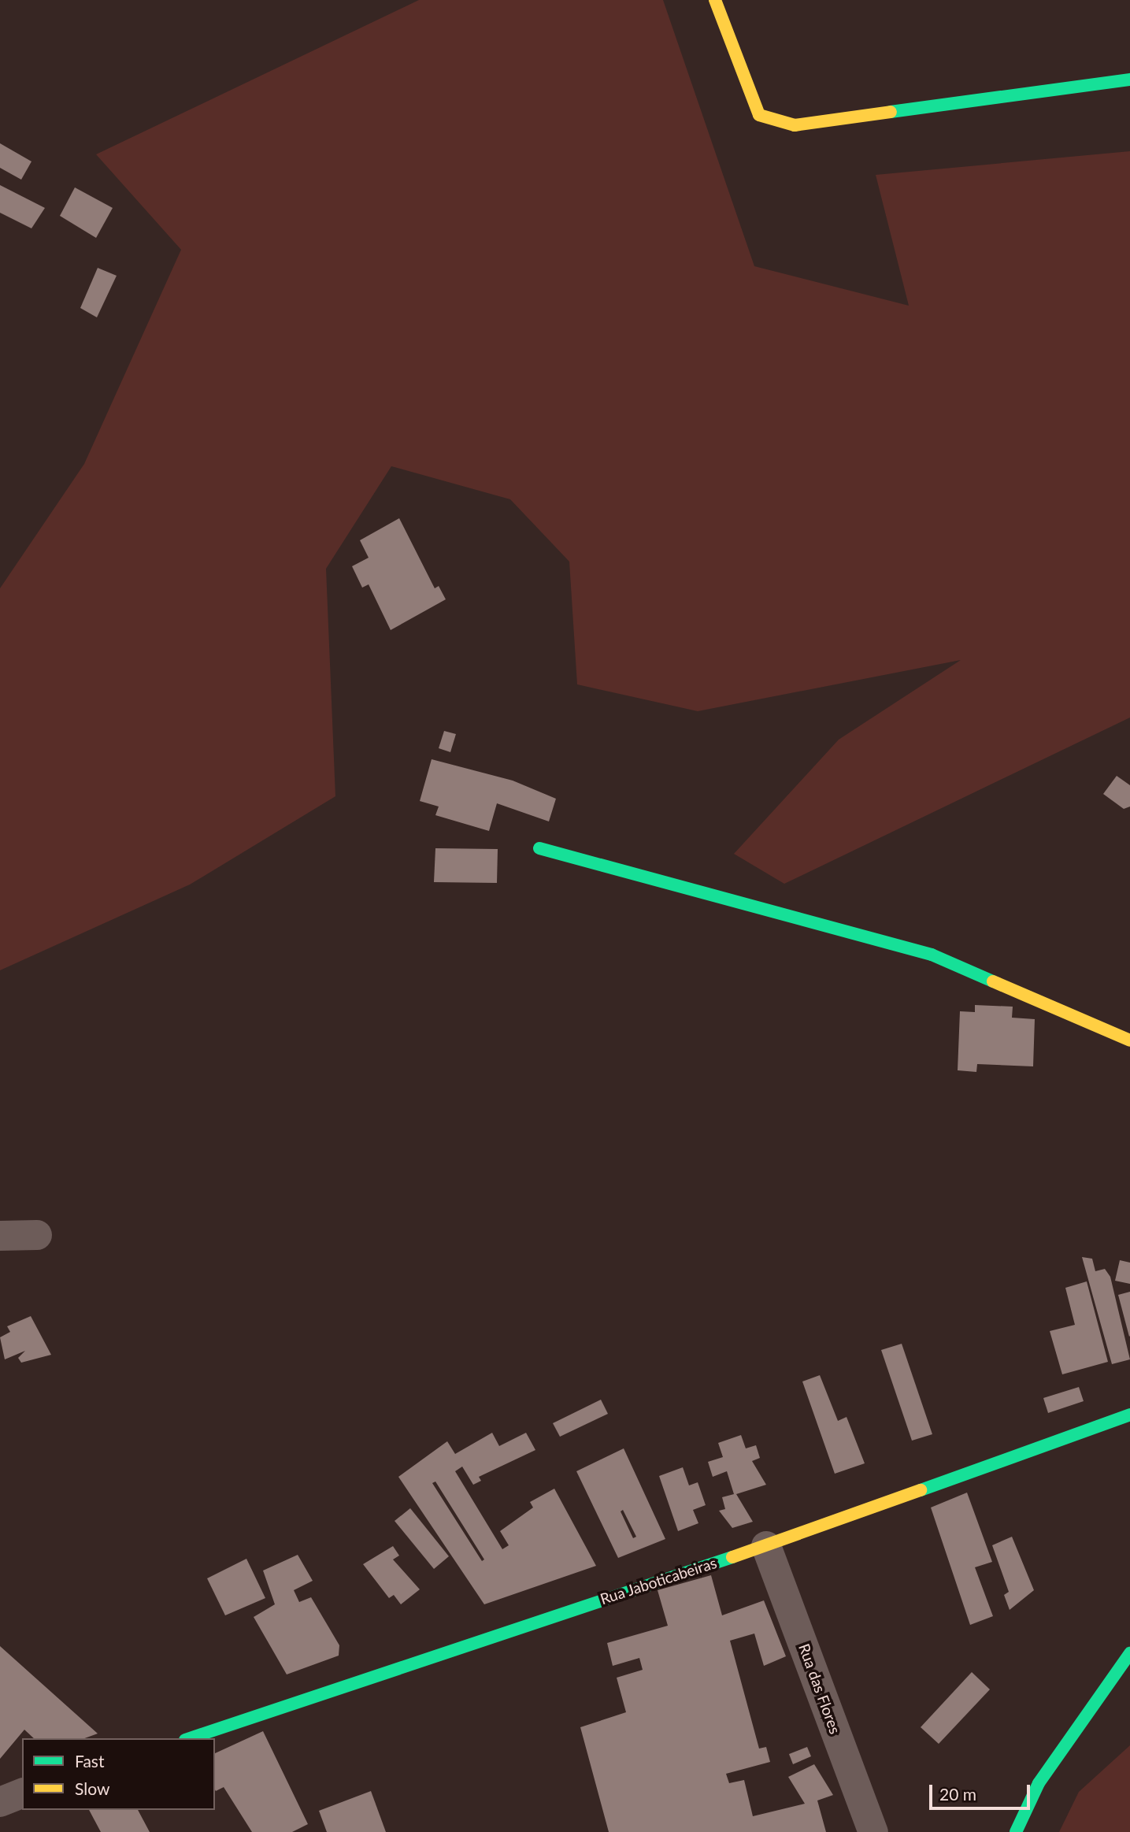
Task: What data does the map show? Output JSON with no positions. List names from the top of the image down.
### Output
{
  "streets": {
    "street": ["Rua Jaboticabeiras", "Rua das Flores"]
  },
  "crossings": [
    ["Rua Jaboticabeiras", "Rua das Flores"]
  ],
  "legend": ["Fast", "Slow"],
  "scale_bar": "20 m"
}
